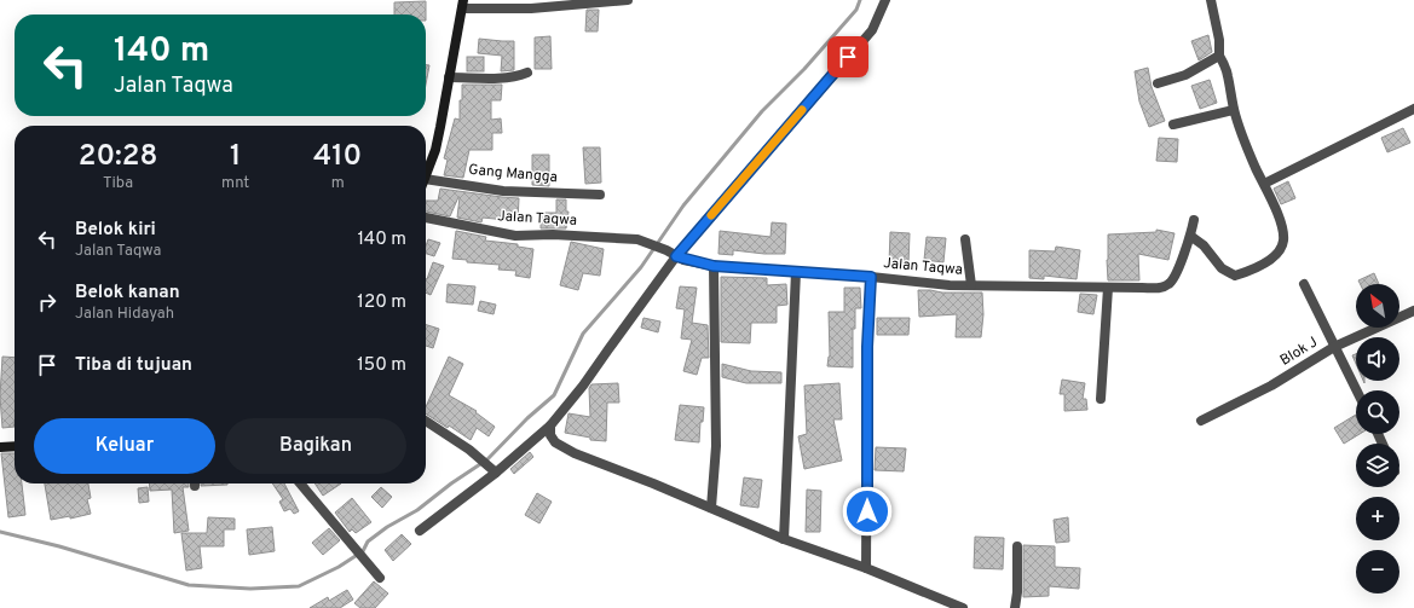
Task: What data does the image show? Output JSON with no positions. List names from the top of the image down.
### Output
{
  "streets": {
    "street": ["Gang Mangga", "Jalan Taqwa", "Blok J"]
  },
  "north": "top left",
  "page": {
    "turn": ["140 m", "Jalan Taqwa"],
    "eta": [
      "20:28",
      "Tiba",
      "1",
      "mnt",
      "410",
      "m"
    ],
    "list": [
      {
        "name": "Belok kiri",
        "note": "Jalan Taqwa",
        "value": "140 m"
      },
      {
        "name": "Belok kanan",
        "note": "Jalan Hidayah",
        "value": "120 m"
      },
      {
        "name": "Tiba di tujuan",
        "value": "150 m"
      }
    ],
    "map_buttons": ["+", "−"],
    "buttons": ["Keluar", "Bagikan"]
  }
}
